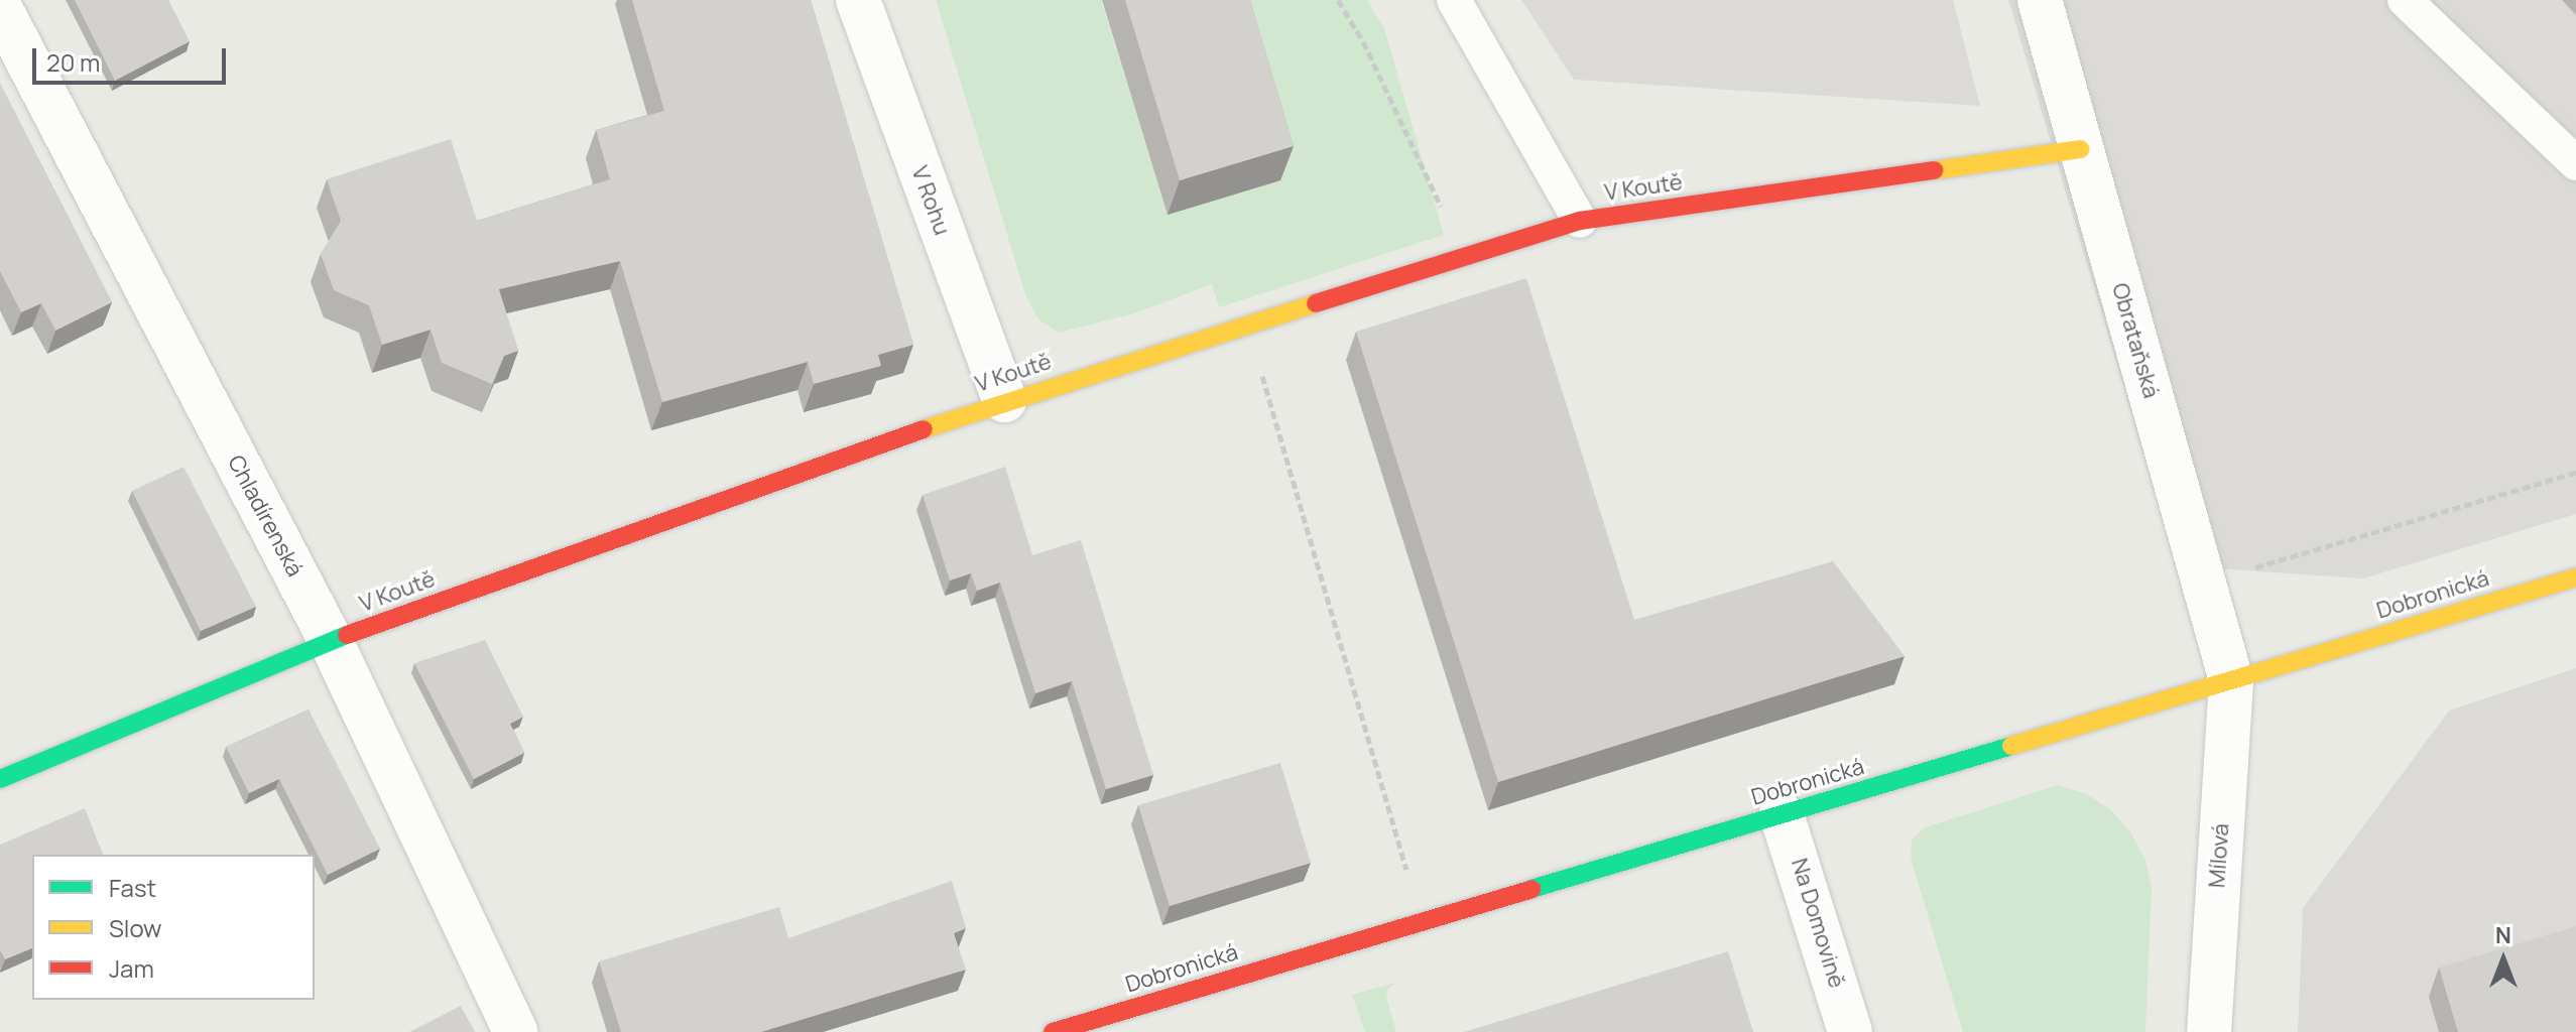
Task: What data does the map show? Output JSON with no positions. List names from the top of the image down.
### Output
{
  "streets": {
    "street": [
      "V Koutě",
      "V Rohu",
      "Obrataňská",
      "Chladírenská",
      "Dobronická",
      "Mílová",
      "Na Domovině"
    ]
  },
  "crossings": [
    ["V Koutě", "V Rohu"],
    ["V Koutě", "Obrataňská"],
    ["V Koutě", "Chladírenská"],
    ["Obrataňská", "Dobronická"],
    ["Obrataňská", "Mílová"],
    ["Dobronická", "Mílová"],
    ["Dobronická", "Na Domovině"]
  ],
  "legend": ["Fast", "Slow", "Jam"],
  "scale_bar": "20 m",
  "north": "top"
}
